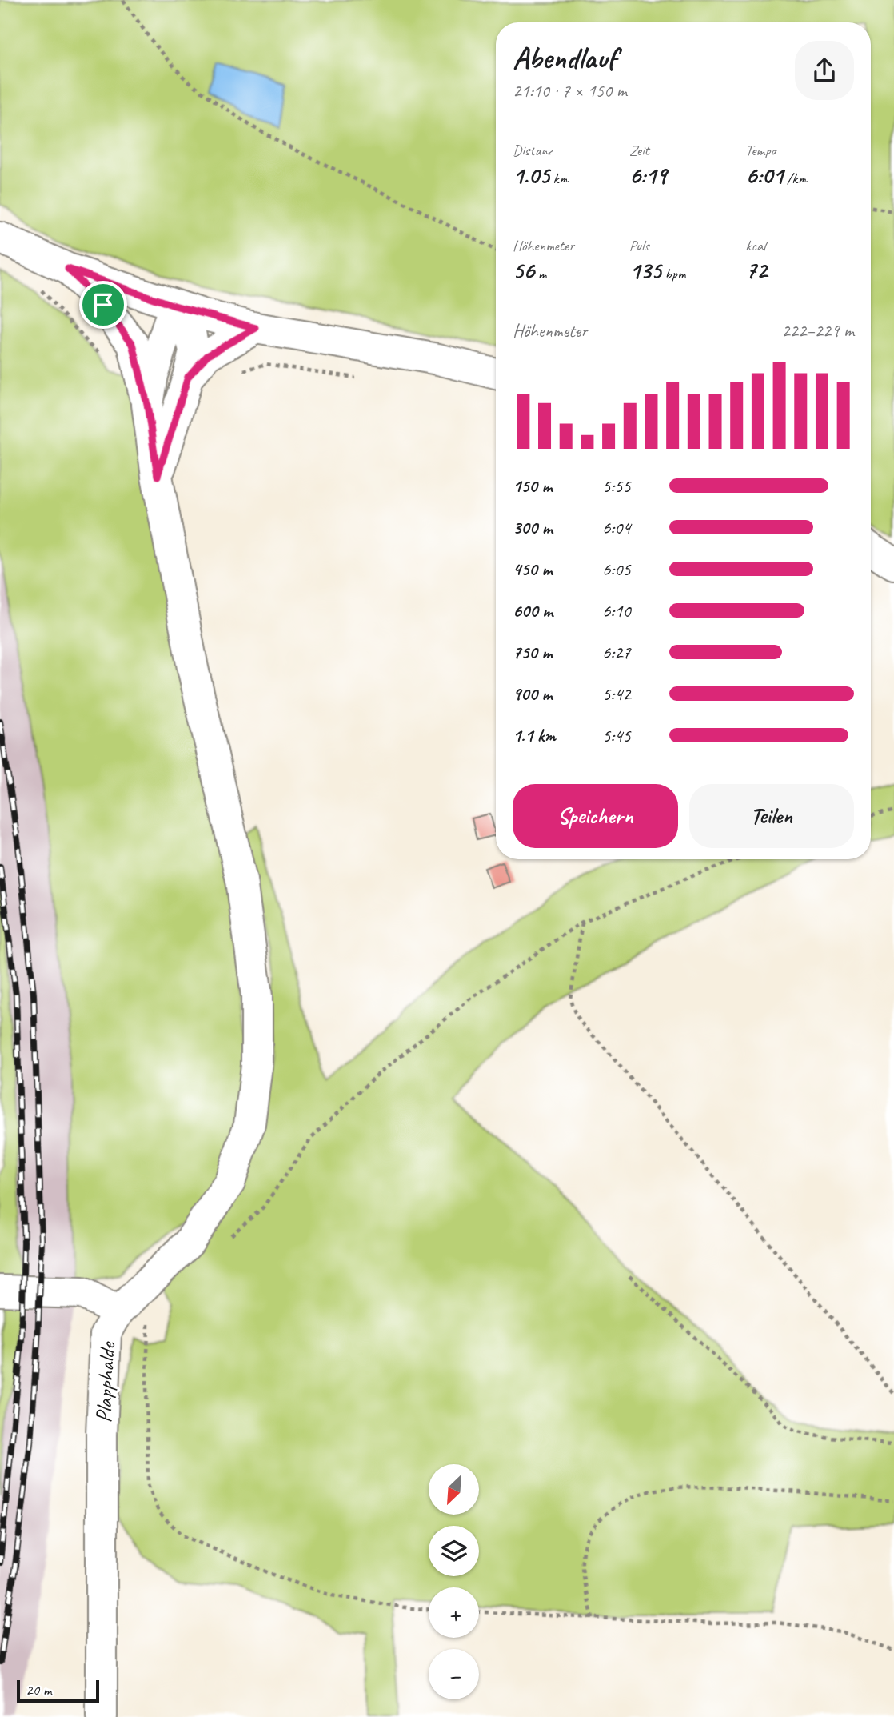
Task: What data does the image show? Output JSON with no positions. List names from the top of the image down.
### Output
{
  "streets": {
    "street": ["Plapphalde"]
  },
  "scale_bar": "20 m",
  "north": "bottom left",
  "page": {
    "heading": ["Abendlauf", "21:10 · 7 × 150 m"],
    "stats": [
      ["Distanz", "1.05 km"],
      ["Zeit", "6:19"],
      ["Tempo", "6:01 /km"],
      ["Höhenmeter", "56 m"],
      ["Puls", "135 bpm"],
      ["kcal", "72"]
    ],
    "chart": ["Höhenmeter", "222–229 m"],
    "list": [
      {
        "name": "150 m",
        "note": "5:55"
      },
      {
        "name": "300 m",
        "note": "6:04"
      },
      {
        "name": "450 m",
        "note": "6:05"
      },
      {
        "name": "600 m",
        "note": "6:10"
      },
      {
        "name": "750 m",
        "note": "6:27"
      },
      {
        "name": "900 m",
        "note": "5:42"
      },
      {
        "name": "1.1 km",
        "note": "5:45"
      }
    ],
    "buttons": ["Speichern", "Teilen"],
    "map_buttons": ["+", "−"],
    "scale": "20 m"
  }
}
